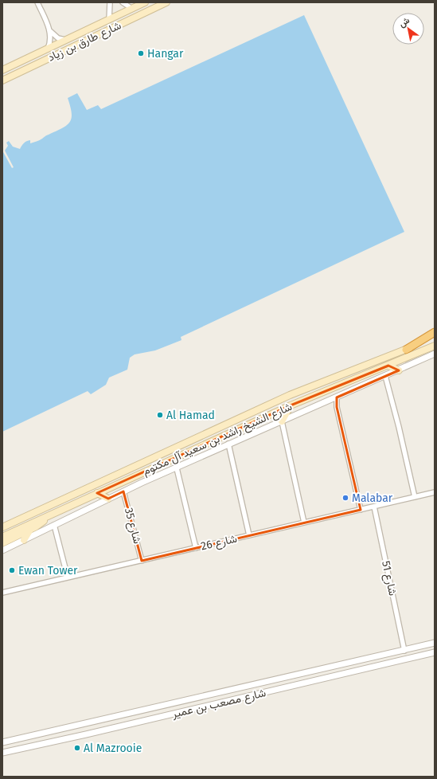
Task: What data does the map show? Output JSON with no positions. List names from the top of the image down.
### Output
{
  "streets": {
    "main road": ["شارع طارق بن زياد", "شارع الشيخ راشد بن سعيد آل مكتوم"],
    "street": [
      "شارع 35",
      "شارع 26",
      "شارع 51",
      "شارع مصعب بن عمير"
    ]
  },
  "crossings": [
    ["شارع 35", "شارع 26"],
    ["شارع 26", "شارع 51"],
    ["شارع 51", "شارع مصعب بن عمير"]
  ],
  "places": [
    "Hangar",
    "Al Hamad",
    "Malabar",
    "Ewan Tower",
    "Al Mazrooie"
  ],
  "north": "top left"
}
